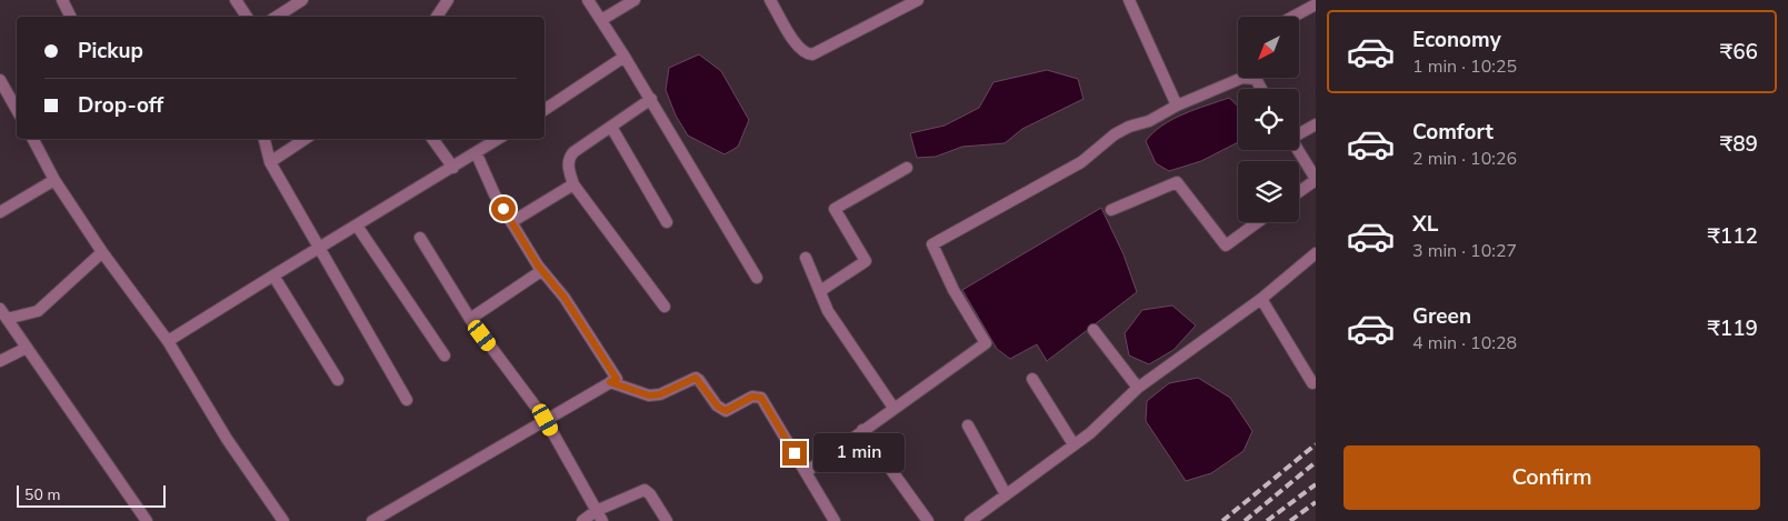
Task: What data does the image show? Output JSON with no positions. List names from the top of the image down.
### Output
{
  "scale_bar": "50 m",
  "north": "bottom left",
  "page": {
    "list": [
      {
        "name": "Economy",
        "note": "1 min · 10:25",
        "value": "₹66"
      },
      {
        "name": "Comfort",
        "note": "2 min · 10:26",
        "value": "₹89"
      },
      {
        "name": "XL",
        "note": "3 min · 10:27",
        "value": "₹112"
      },
      {
        "name": "Green",
        "note": "4 min · 10:28",
        "value": "₹119"
      }
    ],
    "banner": ["Pickup", "Drop-off"],
    "bubble": "1 min",
    "buttons": "Confirm",
    "scale": "50 m"
  }
}
